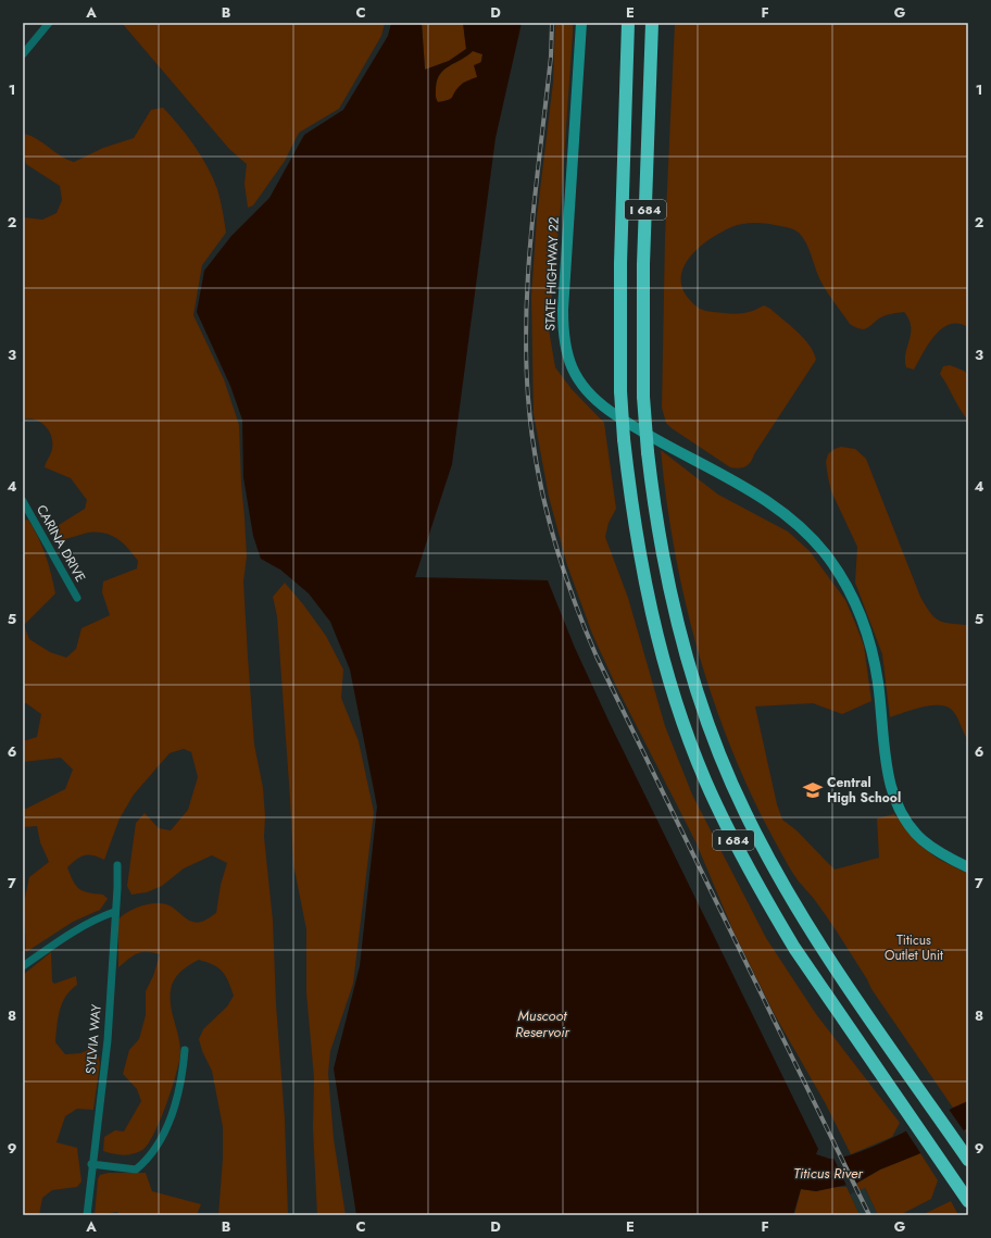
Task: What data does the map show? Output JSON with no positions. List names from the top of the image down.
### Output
{
  "streets": {
    "highway": ["I 684"],
    "main road": ["STATE HIGHWAY 22"],
    "street": ["CARINA DRIVE", "SYLVIA WAY"]
  },
  "water": ["Muscoot Reservoir", "Titicus River"],
  "parks": ["Titicus Outlet Unit"],
  "places": {
    "school or university": ["Central High School"]
  },
  "grid": {
    "columns": [
      "A",
      "B",
      "C",
      "D",
      "E",
      "F",
      "G"
    ],
    "rows": [
      "1",
      "2",
      "3",
      "4",
      "5",
      "6",
      "7",
      "8",
      "9"
    ]
  }
}
